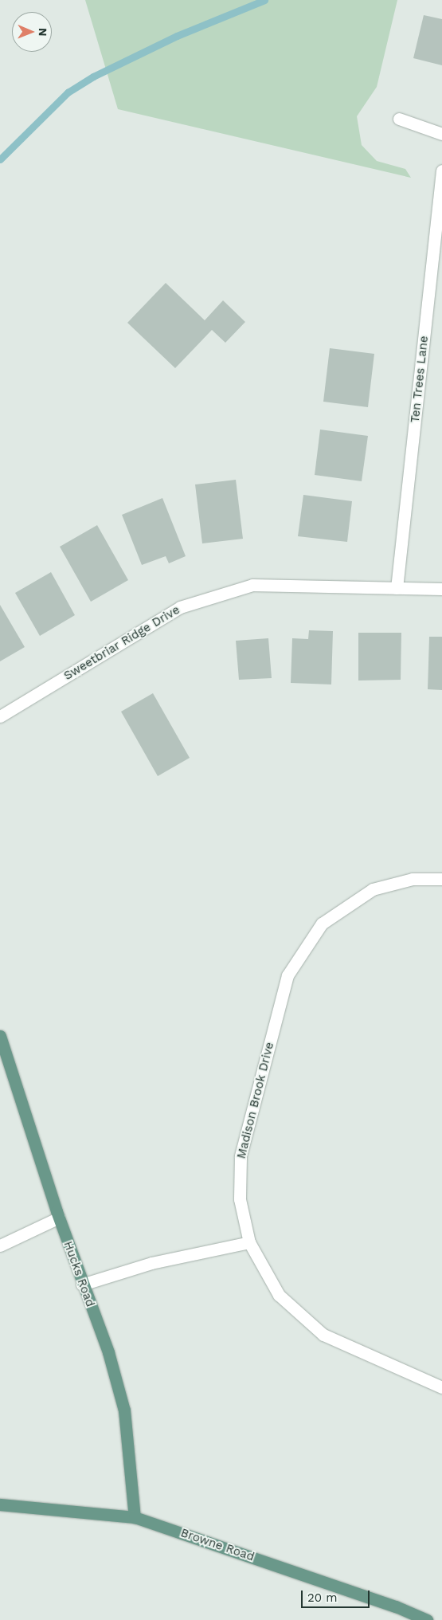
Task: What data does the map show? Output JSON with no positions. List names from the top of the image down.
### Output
{
  "streets": {
    "main road": ["Hucks Road", "Browne Road"],
    "street": ["Ten Trees Lane", "Sweetbriar Ridge Drive", "Madison Brook Drive"]
  },
  "crossings": [
    ["Ten Trees Lane", "Sweetbriar Ridge Drive"],
    ["Hucks Road", "Browne Road"]
  ],
  "scale_bar": "20 m",
  "north": "right"
}
